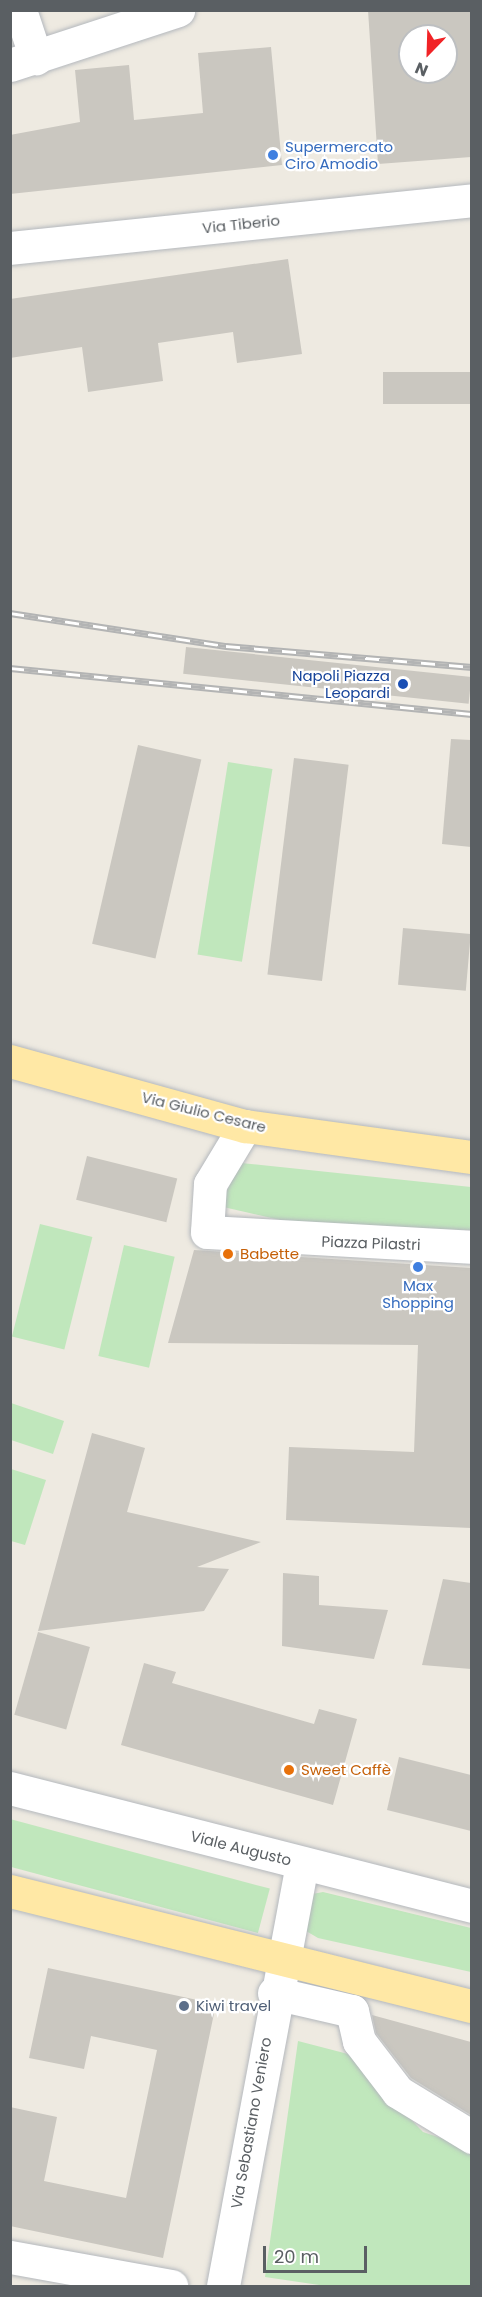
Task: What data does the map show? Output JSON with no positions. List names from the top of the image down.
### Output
{
  "streets": {
    "main road": ["Via Giulio Cesare"],
    "street": [
      "Via Tiberio",
      "Piazza Pilastri",
      "Viale Augusto",
      "Via Sebastiano Veniero"
    ]
  },
  "crossings": [
    ["Via Giulio Cesare", "Piazza Pilastri"],
    ["Viale Augusto", "Via Sebastiano Veniero"]
  ],
  "places": [
    "Supermercato Ciro Amodio",
    "Napoli Piazza Leopardi",
    "Babette",
    "Max Shopping",
    "Sweet Caffè",
    "Kiwi travel"
  ],
  "scale_bar": "20 m",
  "north": "bottom left"
}
